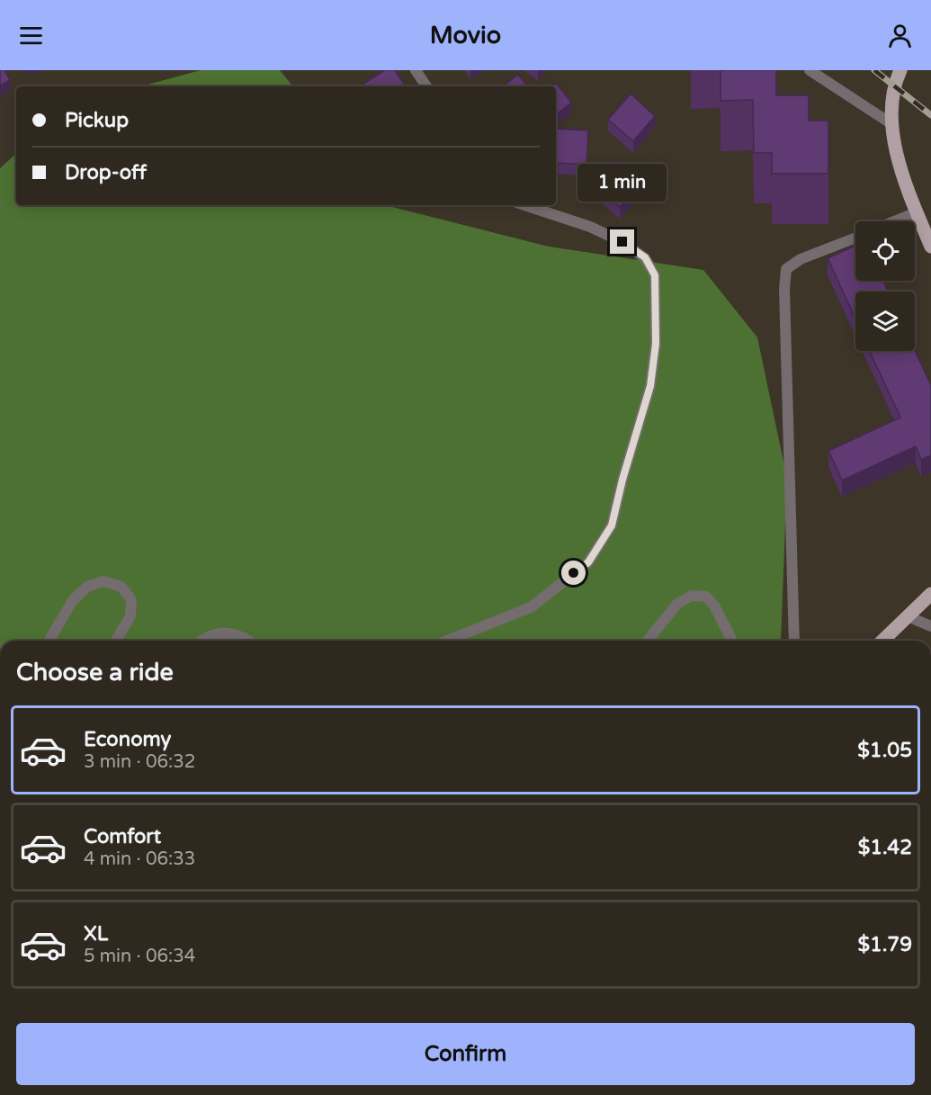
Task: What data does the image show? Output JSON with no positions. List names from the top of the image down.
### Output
{
  "page": {
    "header": "Movio",
    "banner": ["Pickup", "Drop-off"],
    "bubble": "1 min",
    "heading": "Choose a ride",
    "list": [
      {
        "name": "Economy",
        "note": "3 min · 06:32",
        "value": "$1.05"
      },
      {
        "name": "Comfort",
        "note": "4 min · 06:33",
        "value": "$1.42"
      },
      {
        "name": "XL",
        "note": "5 min · 06:34",
        "value": "$1.79"
      }
    ],
    "buttons": "Confirm"
  }
}
